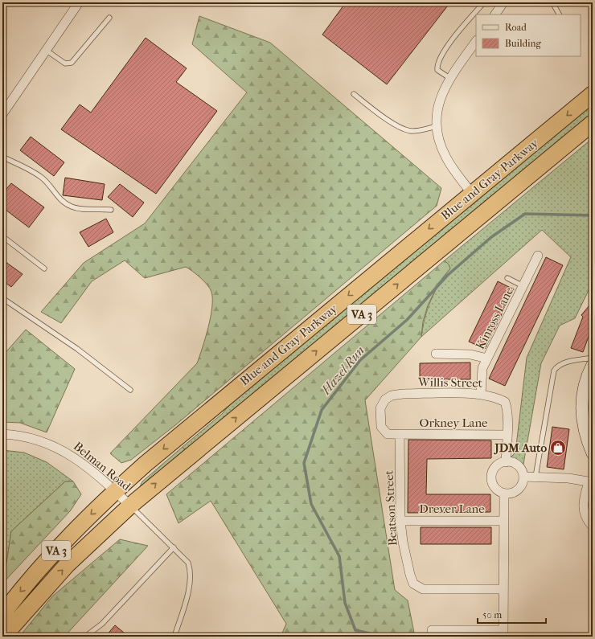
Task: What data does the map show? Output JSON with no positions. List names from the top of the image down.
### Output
{
  "streets": {
    "highway": ["Blue and Gray Parkway", "VA 3"],
    "street": [
      "Kinross Lane",
      "Willis Street",
      "Orkney Lane",
      "Belman Road",
      "Beatson Street",
      "Drever Lane"
    ]
  },
  "crossings": [
    ["Blue and Gray Parkway", "Belman Road"],
    ["Kinross Lane", "Willis Street"],
    ["Willis Street", "Orkney Lane"],
    ["Willis Street", "Beatson Street"],
    ["Orkney Lane", "Beatson Street"],
    ["Beatson Street", "Drever Lane"]
  ],
  "water": ["Hazel Run"],
  "places": {
    "shop": ["JDM Auto"]
  },
  "legend": ["Road", "Building"],
  "scale_bar": "50 m"
}
